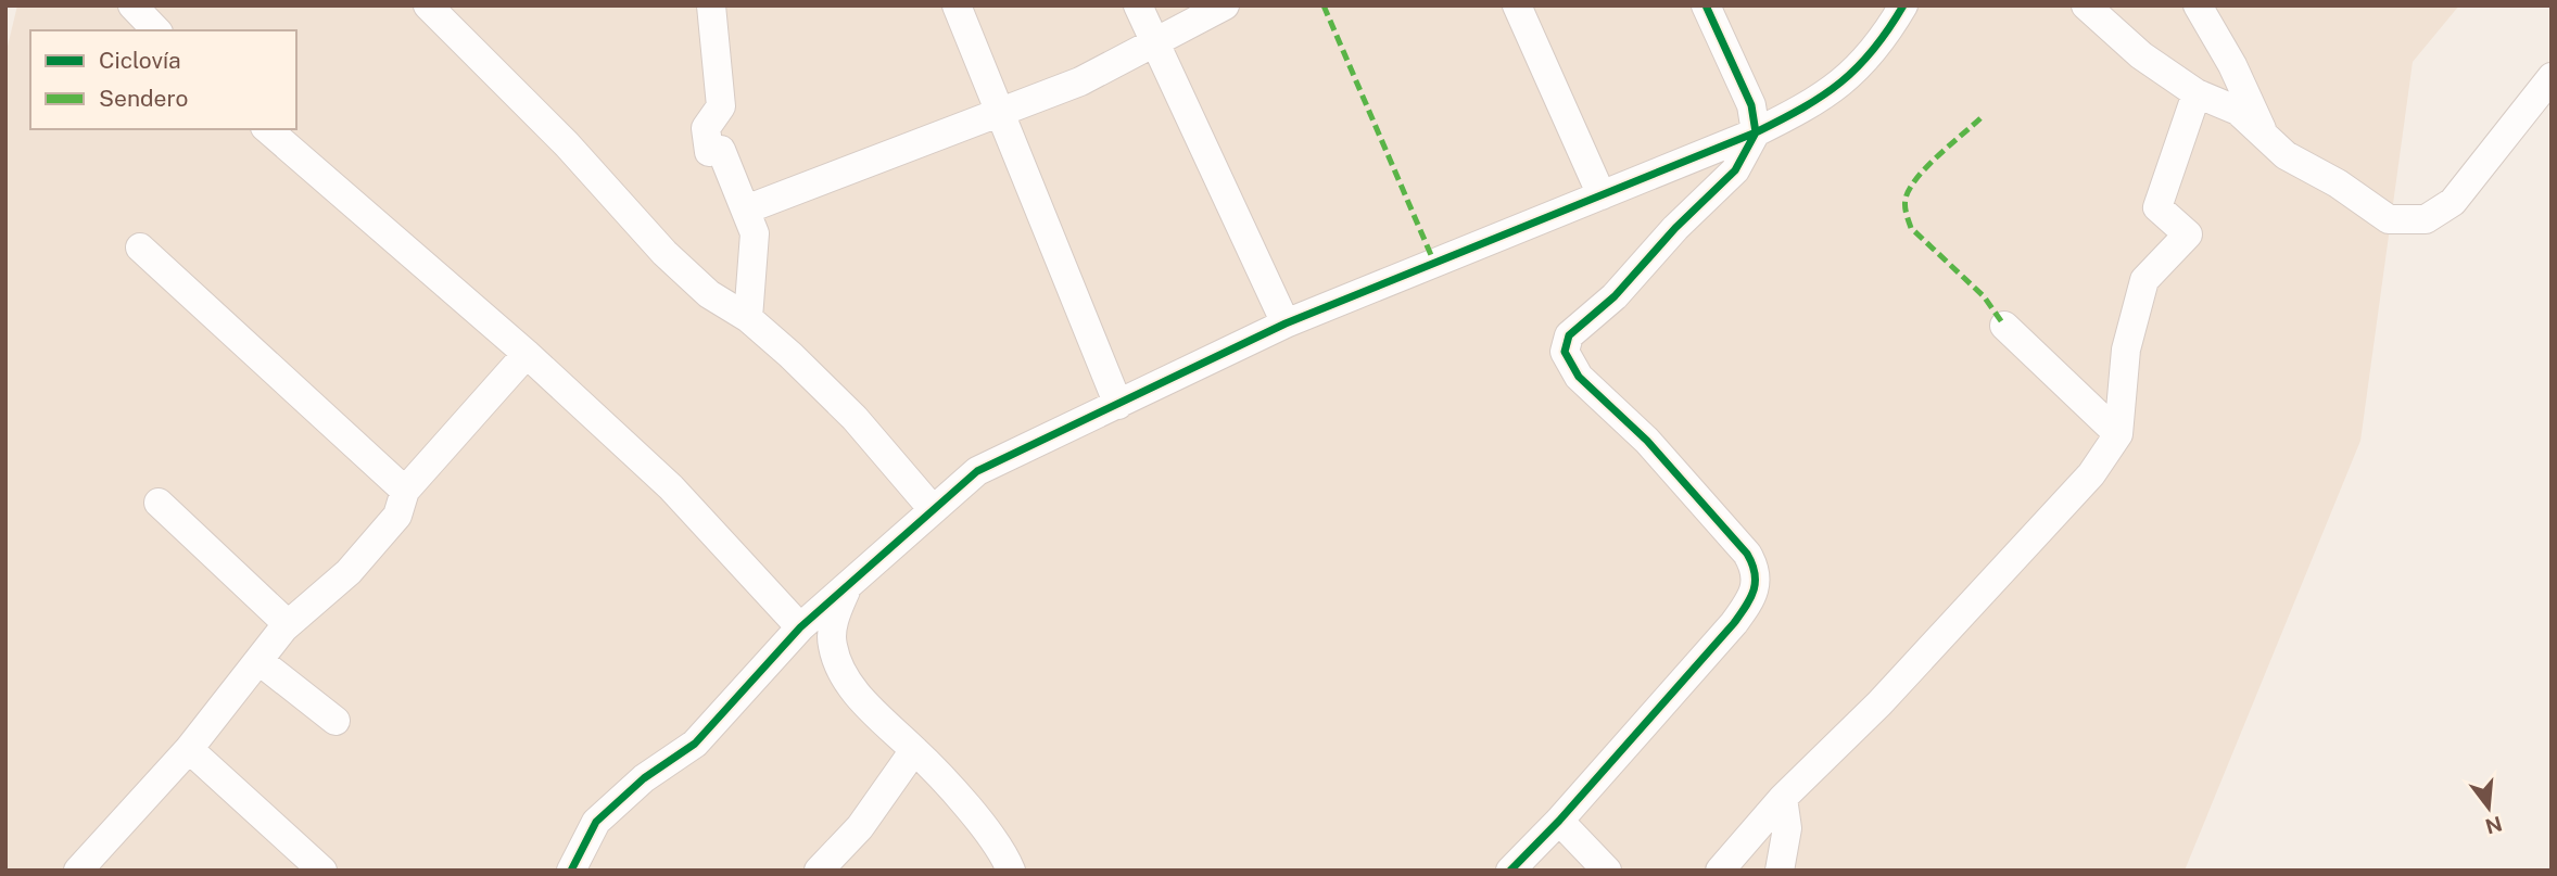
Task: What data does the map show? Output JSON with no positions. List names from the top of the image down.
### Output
{
  "legend": ["Ciclovía", "Sendero"],
  "north": "bottom"
}
